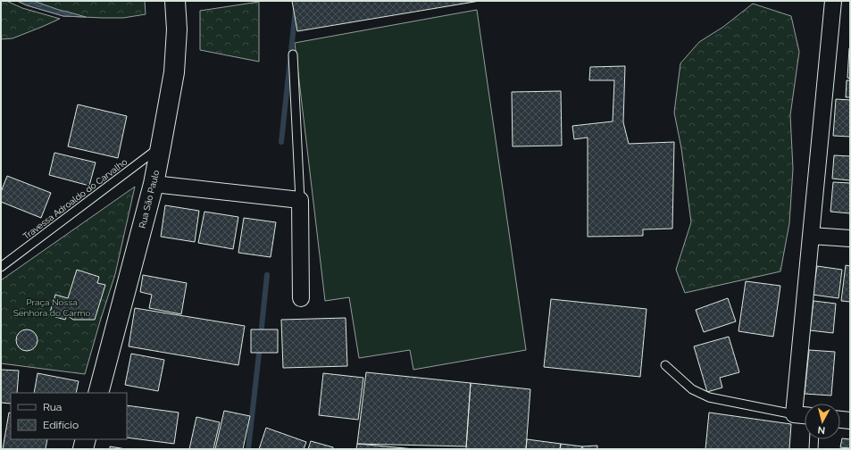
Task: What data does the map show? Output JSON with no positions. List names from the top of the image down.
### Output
{
  "streets": {
    "main road": ["Rua São Paulo"],
    "lane": ["Travessa Adroaldo do Carvalho"]
  },
  "crossings": [
    ["Travessa Adroaldo do Carvalho", "Rua São Paulo"]
  ],
  "parks": ["Praça Nossa Senhora do Carmo"],
  "legend": ["Rua", "Edifício"],
  "north": "bottom"
}
